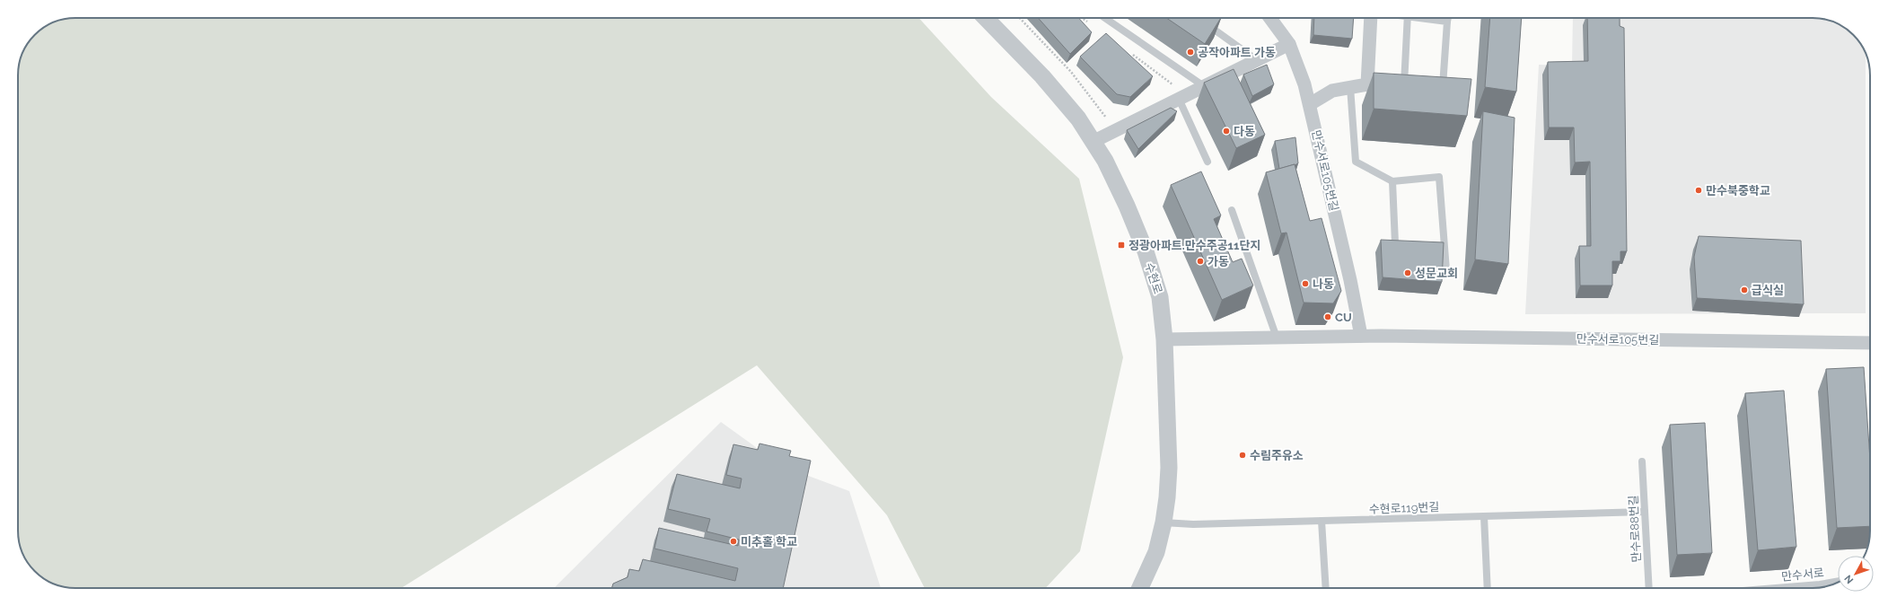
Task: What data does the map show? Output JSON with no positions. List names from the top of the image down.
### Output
{
  "streets": {
    "street": ["만수서로105번길", "수현로"],
    "lane": ["수현로119번길", "만수로88번길", "만수서로"]
  },
  "crossings": [
    ["만수서로105번길", "수현로"],
    ["수현로", "수현로119번길"],
    ["수현로119번길", "만수로88번길"]
  ],
  "places": {
    "other": [
      "공작아파트 가동",
      "다동",
      "만수북중학교",
      "가동",
      "성문교회",
      "나동",
      "급식실",
      "CU",
      "수림주유소",
      "미추홀 학교"
    ],
    "transit": ["정광아파트.만수주공11단지"]
  },
  "north": "bottom left"
}
